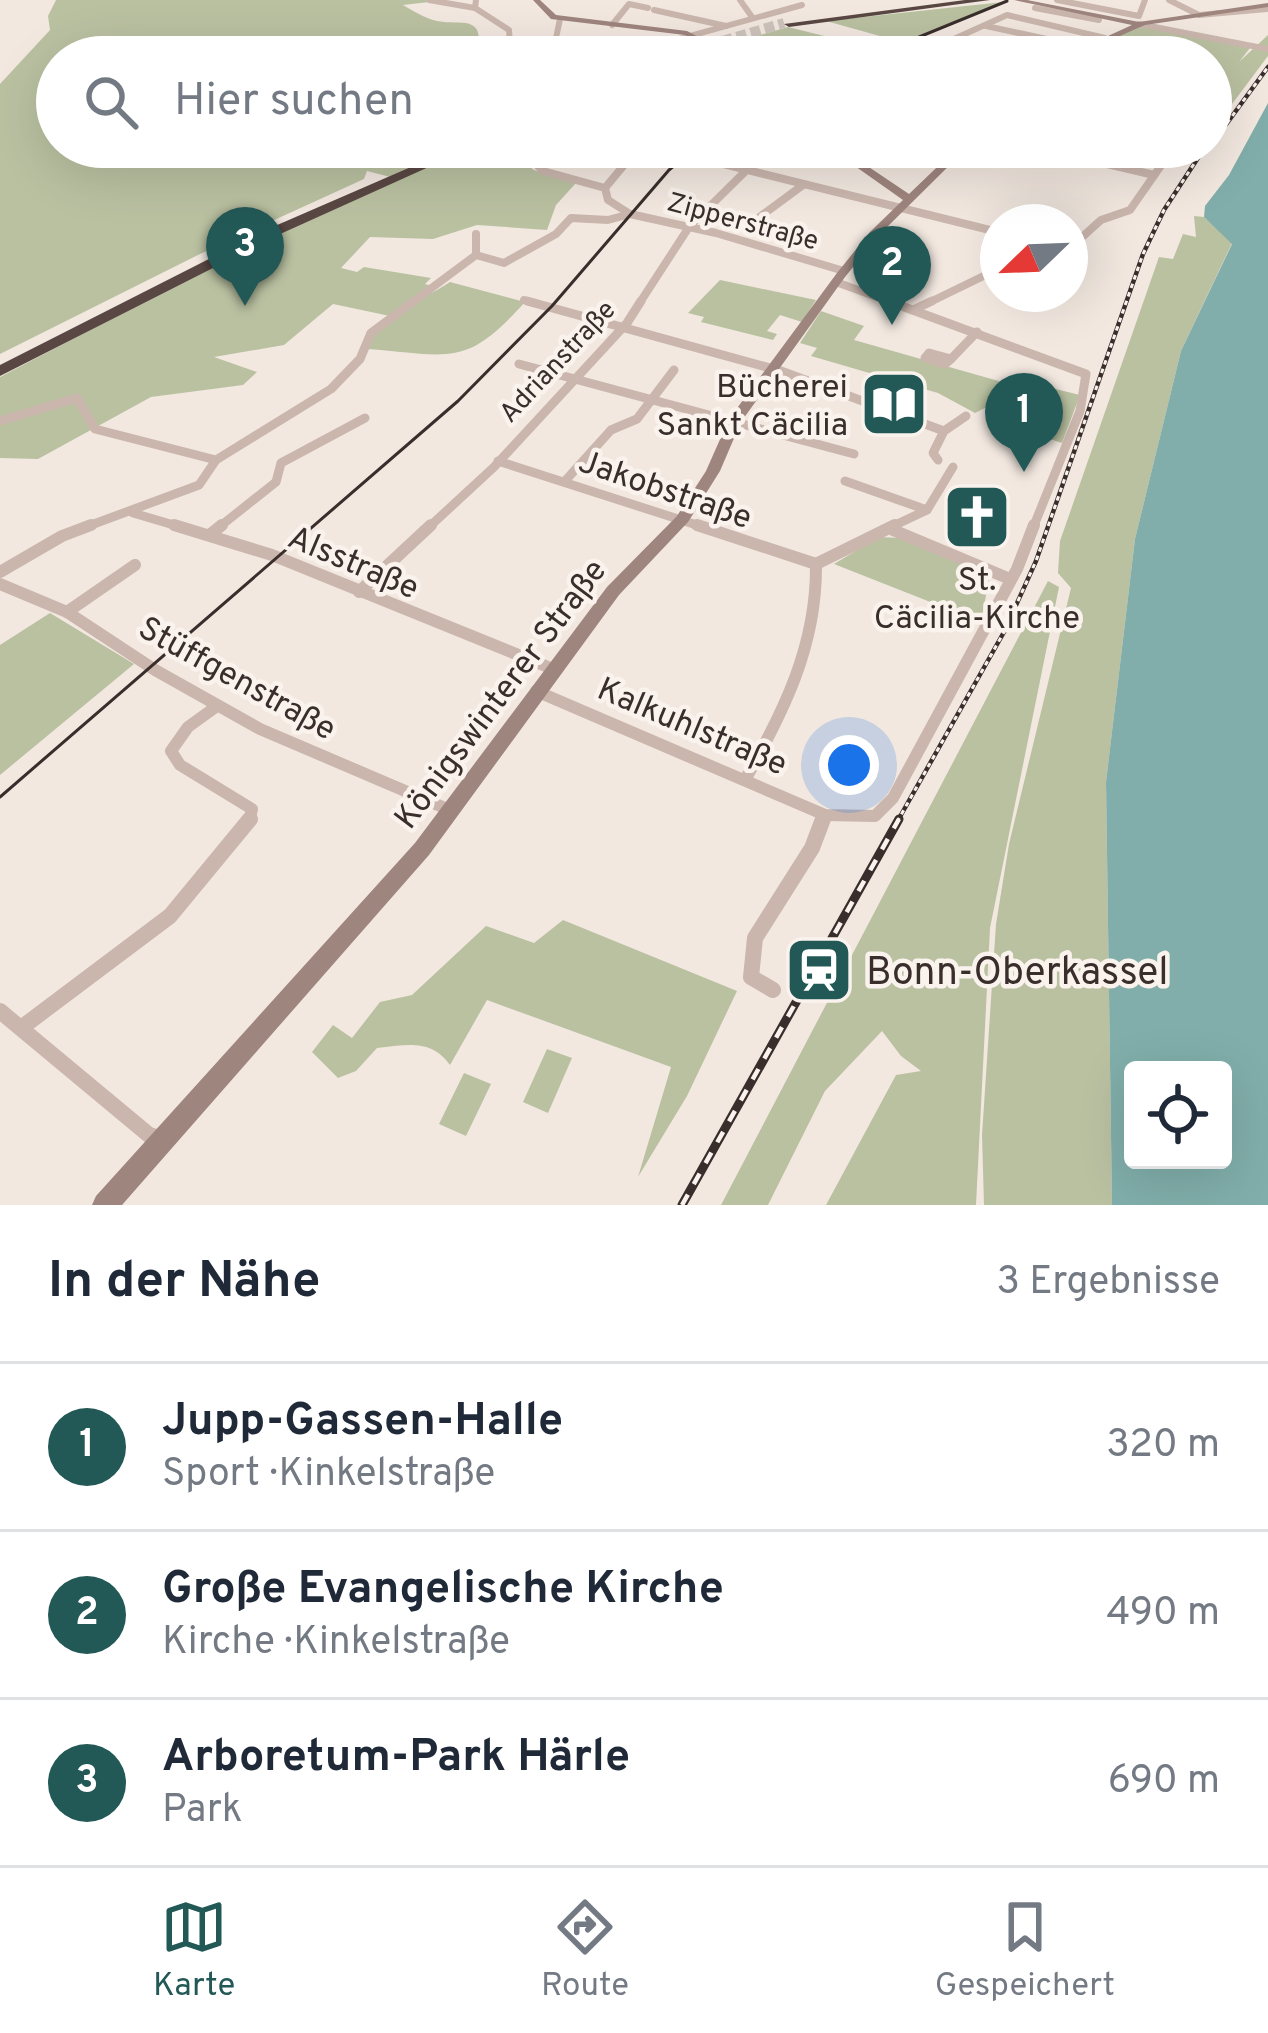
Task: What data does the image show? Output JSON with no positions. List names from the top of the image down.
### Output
{
  "streets": {
    "main road": ["Königswinterer Straße"],
    "street": [
      "Zipperstraße",
      "Adrianstraße",
      "Jakobstraße",
      "Alsstraße",
      "Stüffgenstraße",
      "Kalkuhlstraße"
    ]
  },
  "crossings": [
    ["Zipperstraße", "Adrianstraße"],
    ["Zipperstraße", "Königswinterer Straße"],
    ["Zipperstraße", "Kalkuhlstraße"],
    ["Adrianstraße", "Jakobstraße"],
    ["Adrianstraße", "Alsstraße"],
    ["Jakobstraße", "Königswinterer Straße"],
    ["Alsstraße", "Königswinterer Straße"],
    ["Stüffgenstraße", "Königswinterer Straße"],
    ["Königswinterer Straße", "Kalkuhlstraße"]
  ],
  "places": {
    "library": ["Bücherei Sankt Cäcilia"],
    "church": ["St. Cäcilia-Kirche"],
    "station": ["Bonn-Oberkassel"]
  },
  "north": "bottom left",
  "page": {
    "search": "Hier suchen",
    "pins": ["3", "2", "1"],
    "heading": ["In der Nähe", "3 Ergebnisse"],
    "list": [
      {
        "mark": "1",
        "name": "Jupp-Gassen-Halle",
        "note": "Sport · Kinkelstraße",
        "value": "320 m"
      },
      {
        "mark": "2",
        "name": "Große Evangelische Kirche",
        "note": "Kirche · Kinkelstraße",
        "value": "490 m"
      },
      {
        "mark": "3",
        "name": "Arboretum-Park Härle",
        "note": "Park",
        "value": "690 m"
      }
    ],
    "nav": ["Karte", "Route", "Gespeichert"]
  }
}
